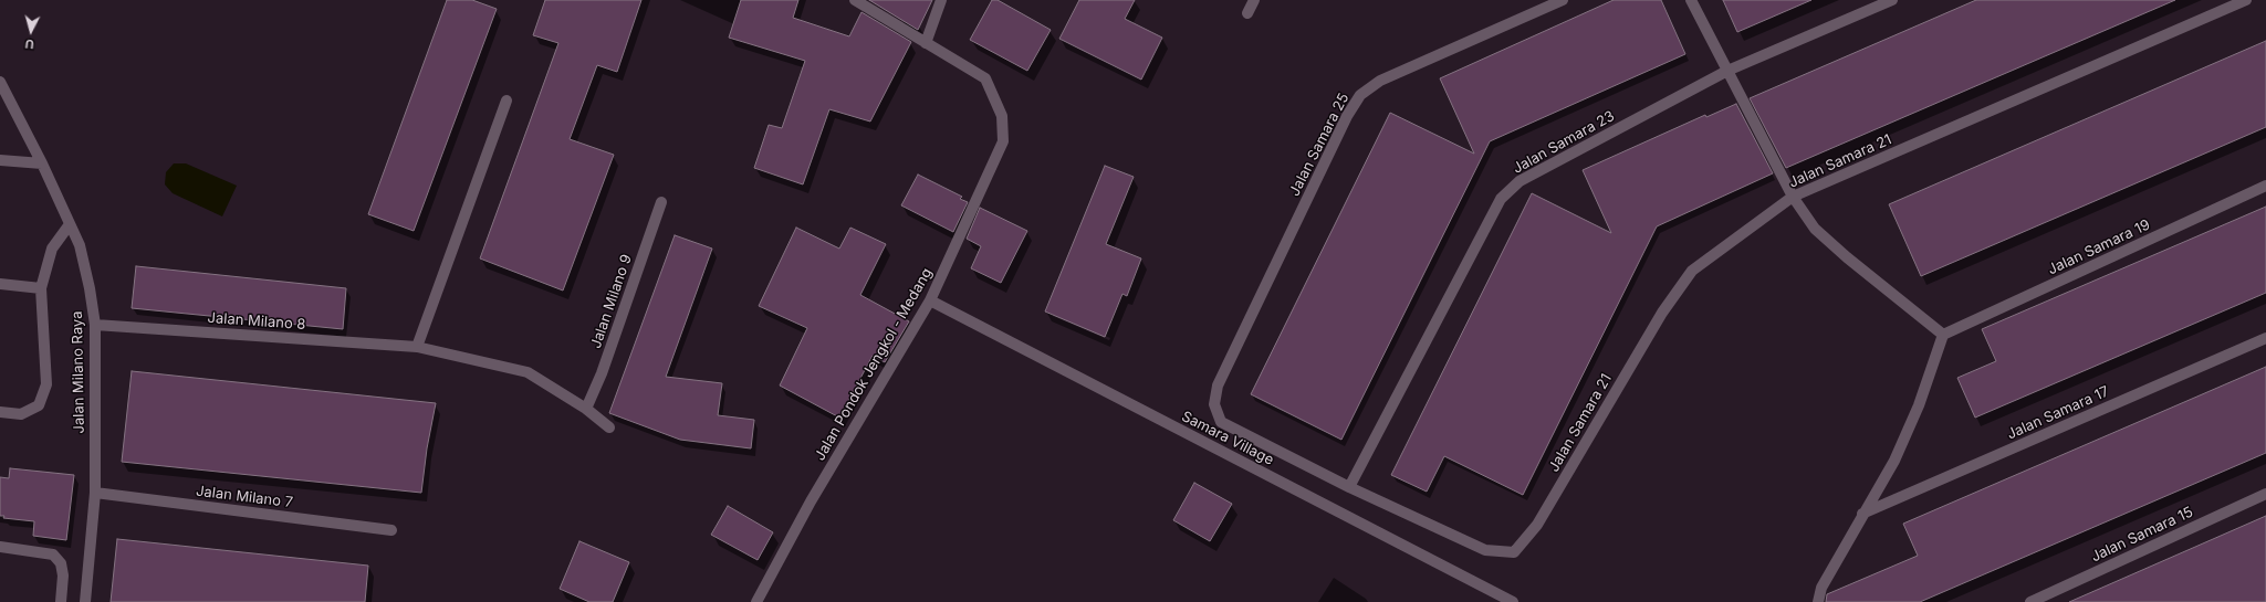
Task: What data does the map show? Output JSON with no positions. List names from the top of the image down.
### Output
{
  "streets": {
    "street": [
      "Jalan Samara 23",
      "Jalan Samara 25",
      "Jalan Samara 21",
      "Jalan Samara 19",
      "Jalan Milano 9",
      "Jalan Milano 8",
      "Jalan Pondok Jengkol - Medang",
      "Jalan Milano Raya",
      "Jalan Samara 17",
      "Samara Village",
      "Jalan Milano 7",
      "Jalan Samara 15"
    ]
  },
  "crossings": [
    ["Jalan Samara 23", "Jalan Samara 25"],
    ["Jalan Samara 25", "Jalan Samara 21"],
    ["Jalan Milano 9", "Jalan Milano 8"],
    ["Jalan Milano 8", "Jalan Milano Raya"],
    ["Jalan Pondok Jengkol - Medang", "Samara Village"],
    ["Jalan Milano Raya", "Jalan Milano 7"]
  ],
  "north": "bottom"
}
